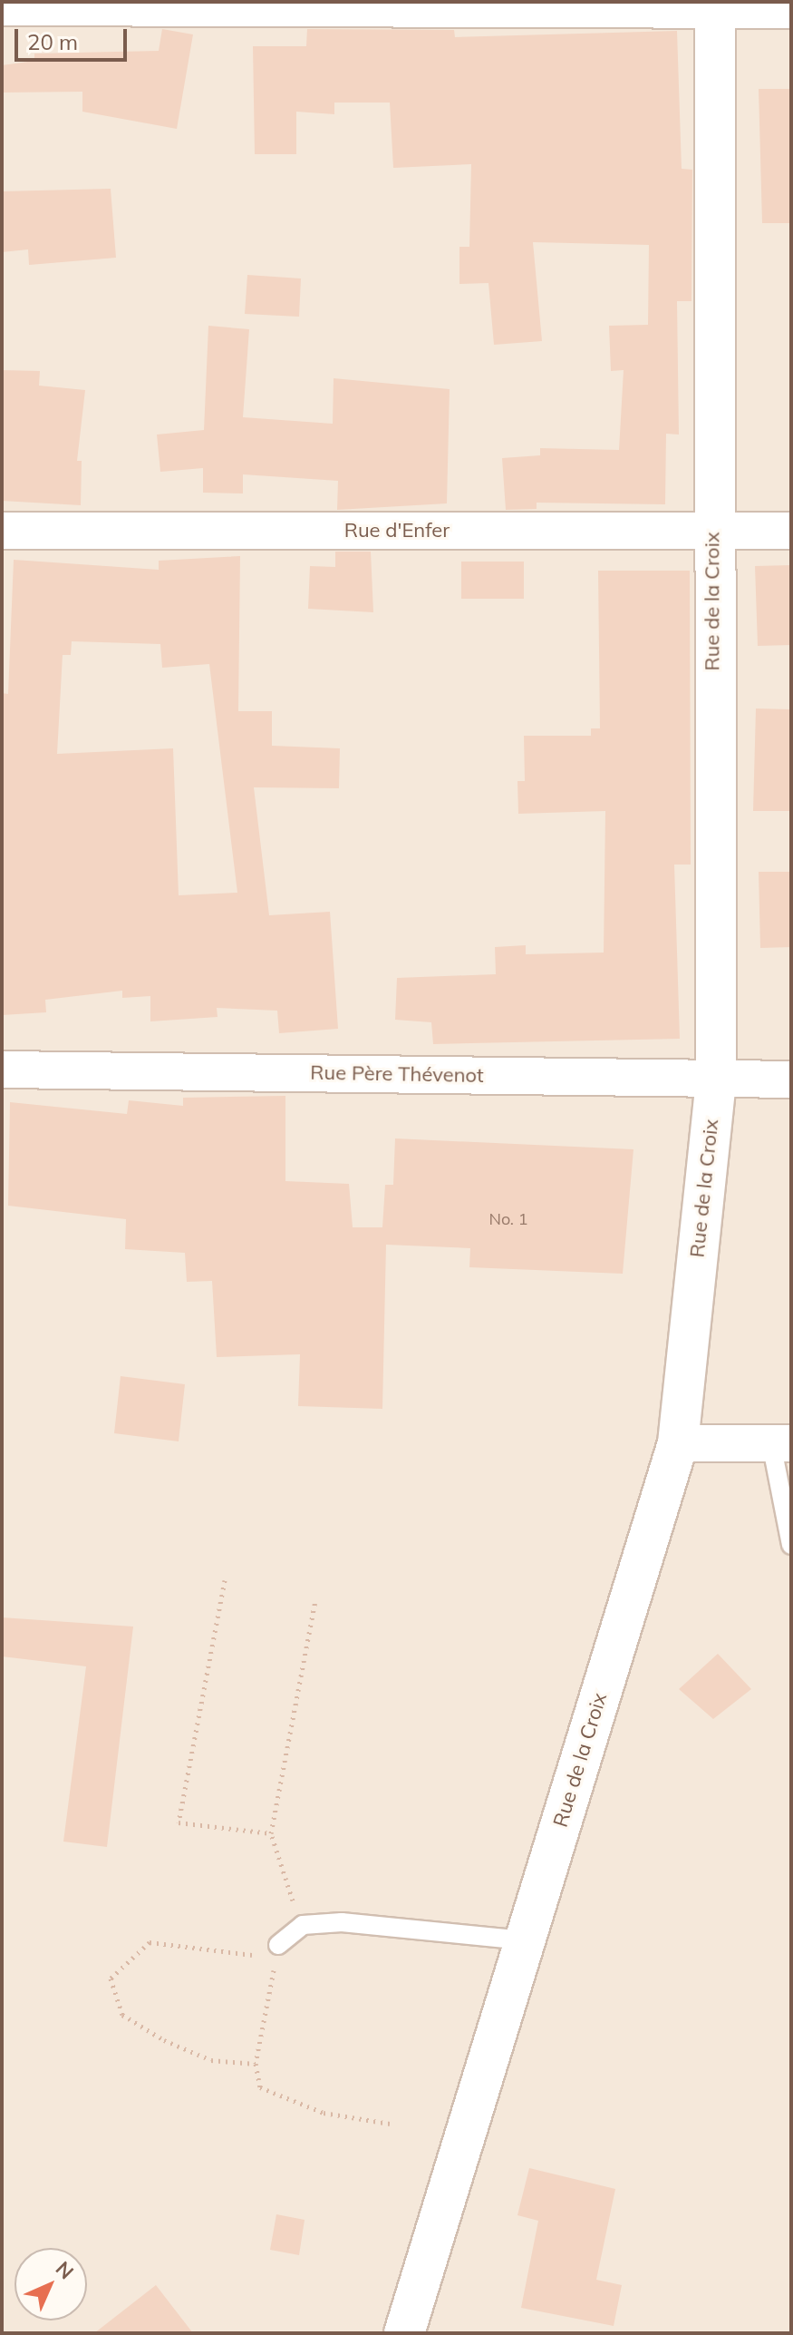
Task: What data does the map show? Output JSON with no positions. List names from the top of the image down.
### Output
{
  "streets": {
    "street": ["Rue d'Enfer", "Rue de la Croix", "Rue Père Thévenot"]
  },
  "crossings": [
    ["Rue d'Enfer", "Rue de la Croix"],
    ["Rue de la Croix", "Rue Père Thévenot"]
  ],
  "house_numbers": ["No. 1"],
  "scale_bar": "20 m",
  "north": "top right"
}
